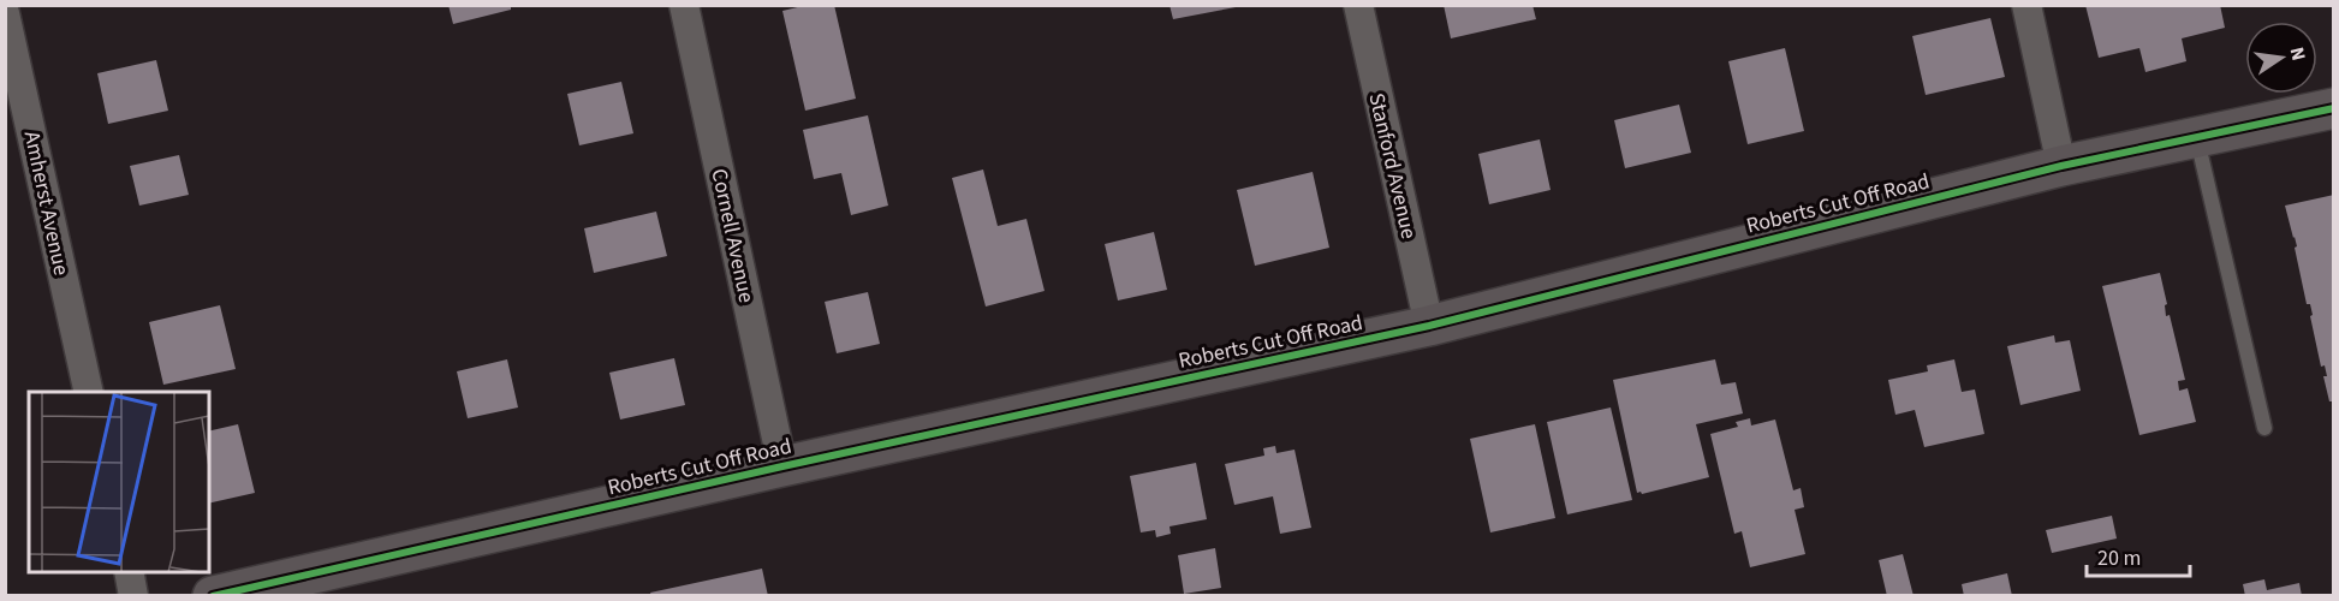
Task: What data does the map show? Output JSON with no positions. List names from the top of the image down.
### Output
{
  "streets": {
    "street": [
      "Stanford Avenue",
      "Amherst Avenue",
      "Roberts Cut Off Road",
      "Cornell Avenue"
    ]
  },
  "crossings": [
    ["Stanford Avenue", "Roberts Cut Off Road"],
    ["Roberts Cut Off Road", "Cornell Avenue"]
  ],
  "scale_bar": "20 m",
  "north": "right"
}
